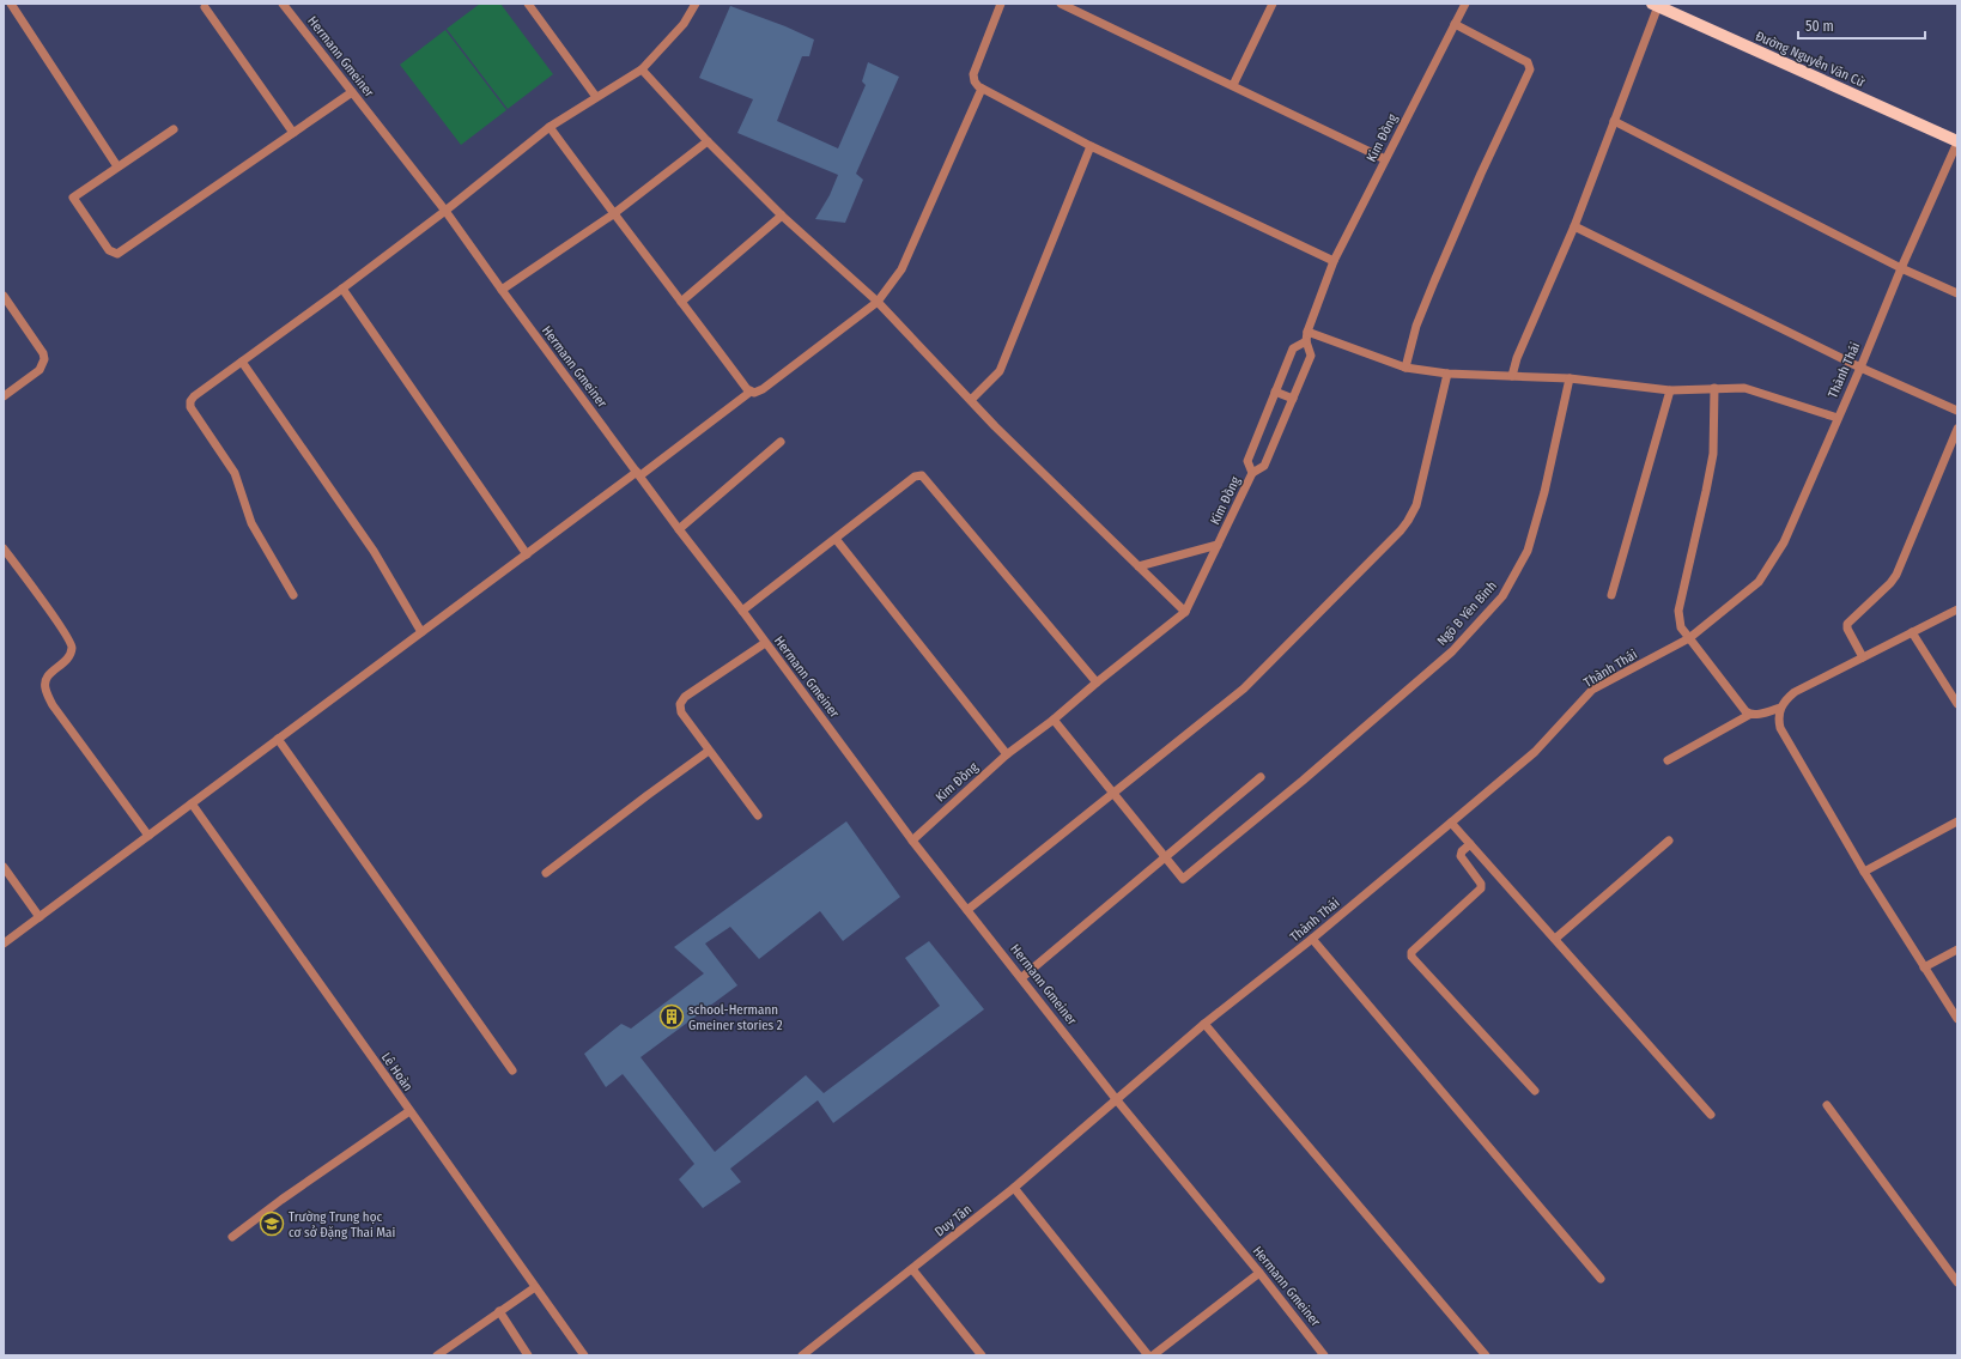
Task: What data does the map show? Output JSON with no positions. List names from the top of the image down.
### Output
{
  "streets": {
    "main road": ["Đường Nguyễn Văn Cừ"],
    "street": [
      "Hermann Gmeiner",
      "Kim Đồng",
      "Thành Thái",
      "Ngõ B Yên Bình",
      "Lê Hoàn",
      "Duy Tân"
    ]
  },
  "crossings": [
    ["Hermann Gmeiner", "Kim Đồng"],
    ["Hermann Gmeiner", "Thành Thái"],
    ["Hermann Gmeiner", "Duy Tân"],
    ["Đường Nguyễn Văn Cừ", "Thành Thái"],
    ["Thành Thái", "Duy Tân"]
  ],
  "places": {
    "building": ["school-Hermann Gmeiner stories 2"],
    "school or university": ["Trường Trung học cơ sở Đặng Thai Mai"]
  },
  "scale_bar": "50 m"
}
